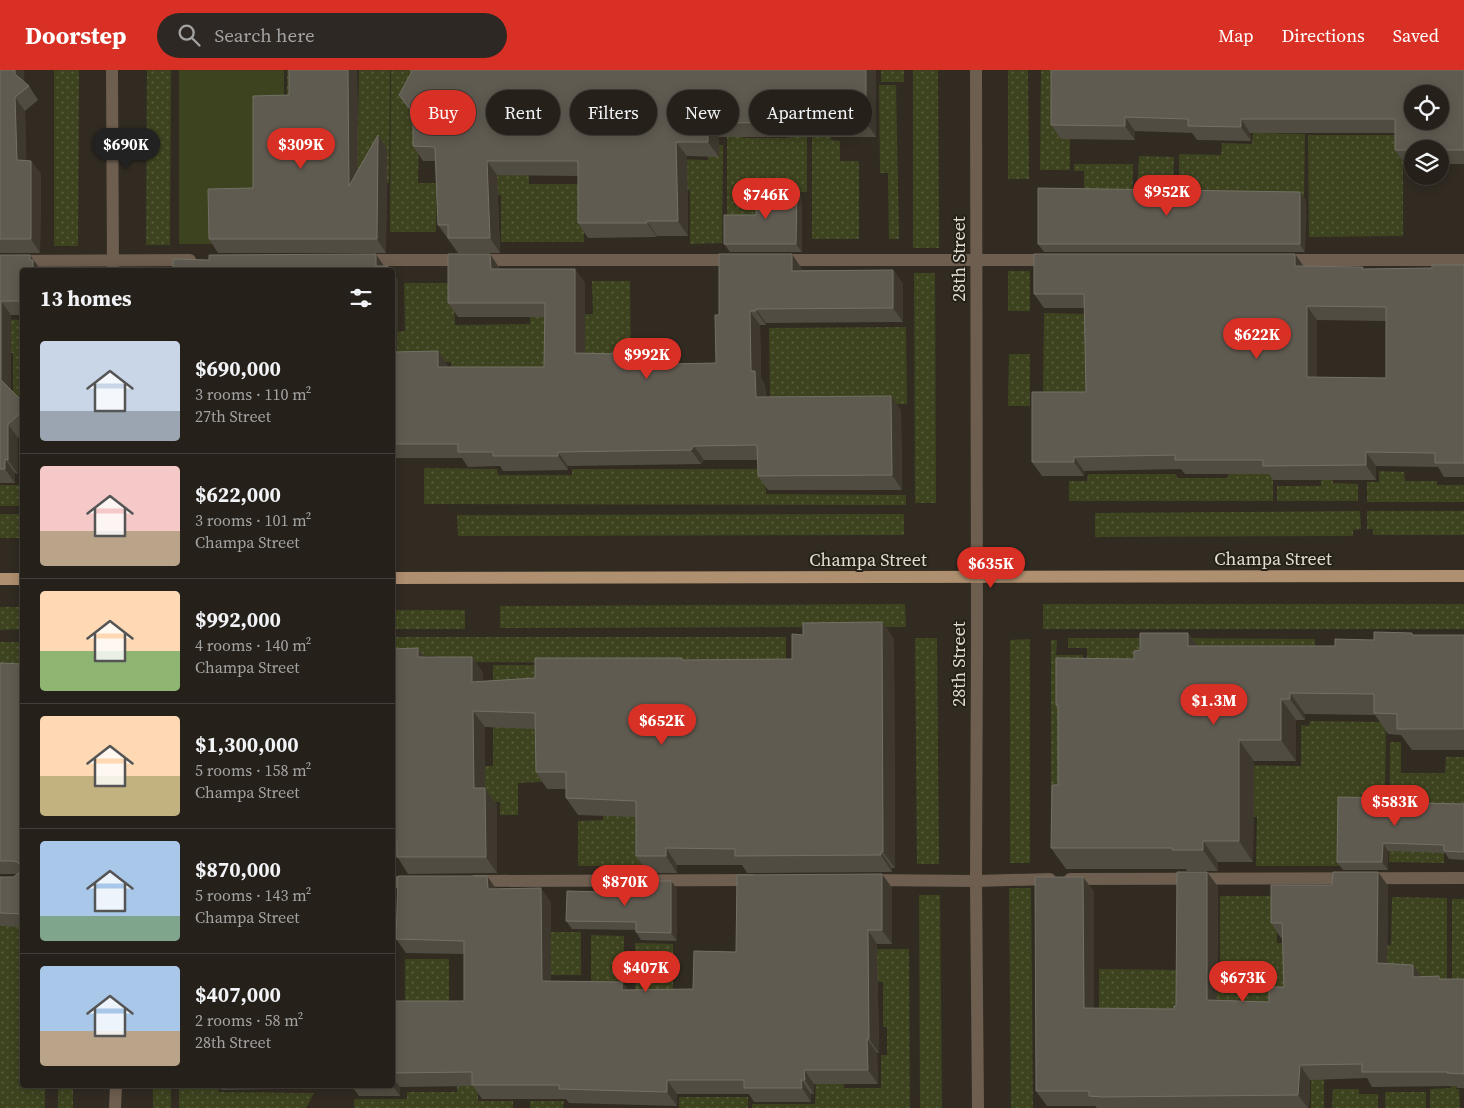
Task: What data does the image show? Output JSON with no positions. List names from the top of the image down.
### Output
{
  "streets": {
    "main road": ["Champa Street"],
    "street": ["28th Street"]
  },
  "crossings": [
    ["28th Street", "Champa Street"]
  ],
  "page": {
    "header": "Doorstep",
    "search": "Search here",
    "nav": ["Map", "Directions", "Saved"],
    "chip": [
      "Buy",
      "Rent",
      "Filters",
      "New",
      "Apartment"
    ],
    "price": [
      "$690K",
      "$309K",
      "$952K",
      "$746K",
      "$622K",
      "$992K",
      "$635K",
      "$1.3M",
      "$652K",
      "$583K",
      "$870K",
      "$407K",
      "$673K"
    ],
    "heading": "13 homes",
    "list": [
      {
        "name": "$690,000",
        "note": "3 rooms · 110 m² · 27th Street"
      },
      {
        "name": "$622,000",
        "note": "3 rooms · 101 m² · Champa Street"
      },
      {
        "name": "$992,000",
        "note": "4 rooms · 140 m² · Champa Street"
      },
      {
        "name": "$1,300,000",
        "note": "5 rooms · 158 m² · Champa Street"
      },
      {
        "name": "$870,000",
        "note": "5 rooms · 143 m² · Champa Street"
      },
      {
        "name": "$407,000",
        "note": "2 rooms · 58 m² · 28th Street"
      }
    ]
  }
}
